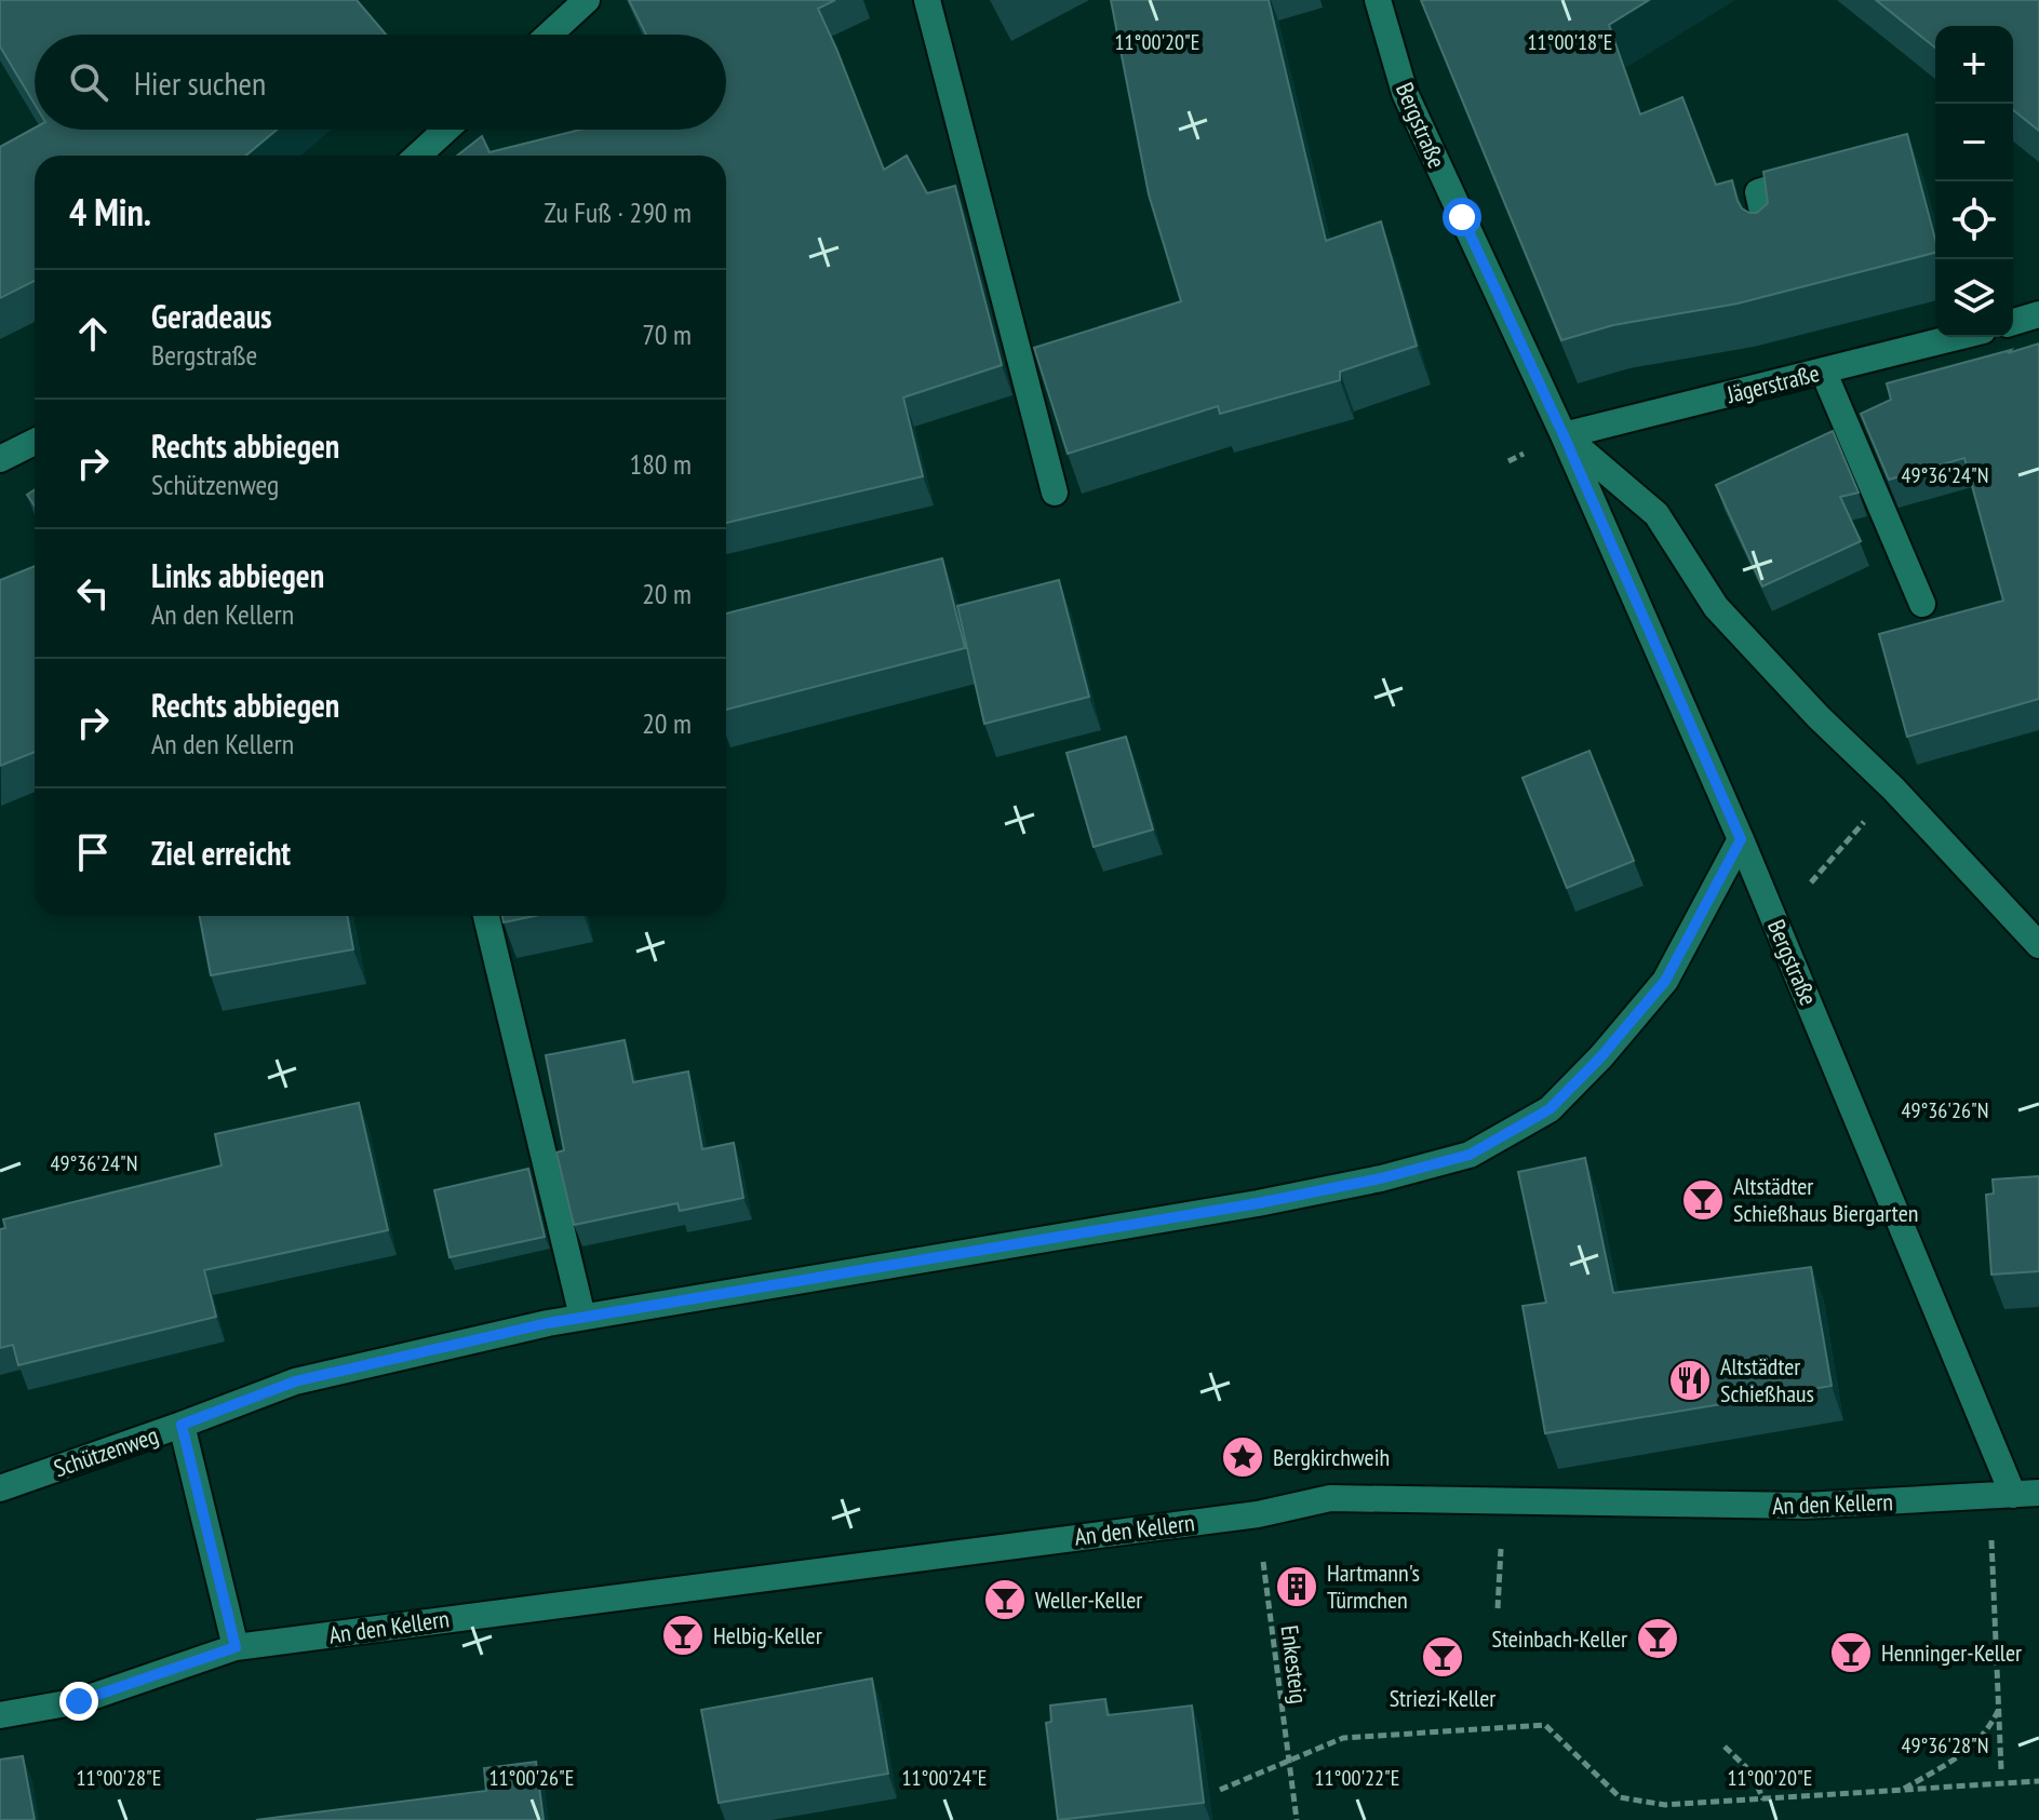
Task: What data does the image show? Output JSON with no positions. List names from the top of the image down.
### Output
{
  "streets": {
    "street": [
      "Bergstraße",
      "Jägerstraße",
      "Schützenweg",
      "An den Kellern"
    ],
    "path": ["Enkesteig"]
  },
  "crossings": [
    ["Bergstraße", "Jägerstraße"],
    ["Bergstraße", "Schützenweg"],
    ["Bergstraße", "An den Kellern"],
    ["An den Kellern", "Enkesteig"]
  ],
  "places": {
    "bar": [
      "Altstädter Schießhaus Biergarten",
      "Weller-Keller",
      "Helbig-Keller",
      "Steinbach-Keller",
      "Henninger-Keller",
      "Striezi-Keller"
    ],
    "restaurant": ["Altstädter Schießhaus"],
    "place": ["Bergkirchweih"],
    "building": ["Hartmann's Türmchen"]
  },
  "page": {
    "map_buttons": ["+", "−"],
    "search": "Hier suchen",
    "heading": ["4 Min.", "Zu Fuß · 290 m"],
    "list": [
      ["Geradeaus", "Bergstraße", "70 m"],
      ["Rechts abbiegen", "Schützenweg", "180 m"],
      ["Links abbiegen", "An den Kellern", "20 m"],
      ["Rechts abbiegen", "An den Kellern", "20 m"],
      "Ziel erreicht"
    ]
  },
  "coordinates": [
    "11°00'20\"E",
    "11°00'18\"E",
    "49°36'24\"N",
    "49°36'26\"N",
    "49°36'28\"N",
    "11°00'28\"E",
    "11°00'26\"E",
    "11°00'24\"E",
    "11°00'22\"E"
  ]
}
